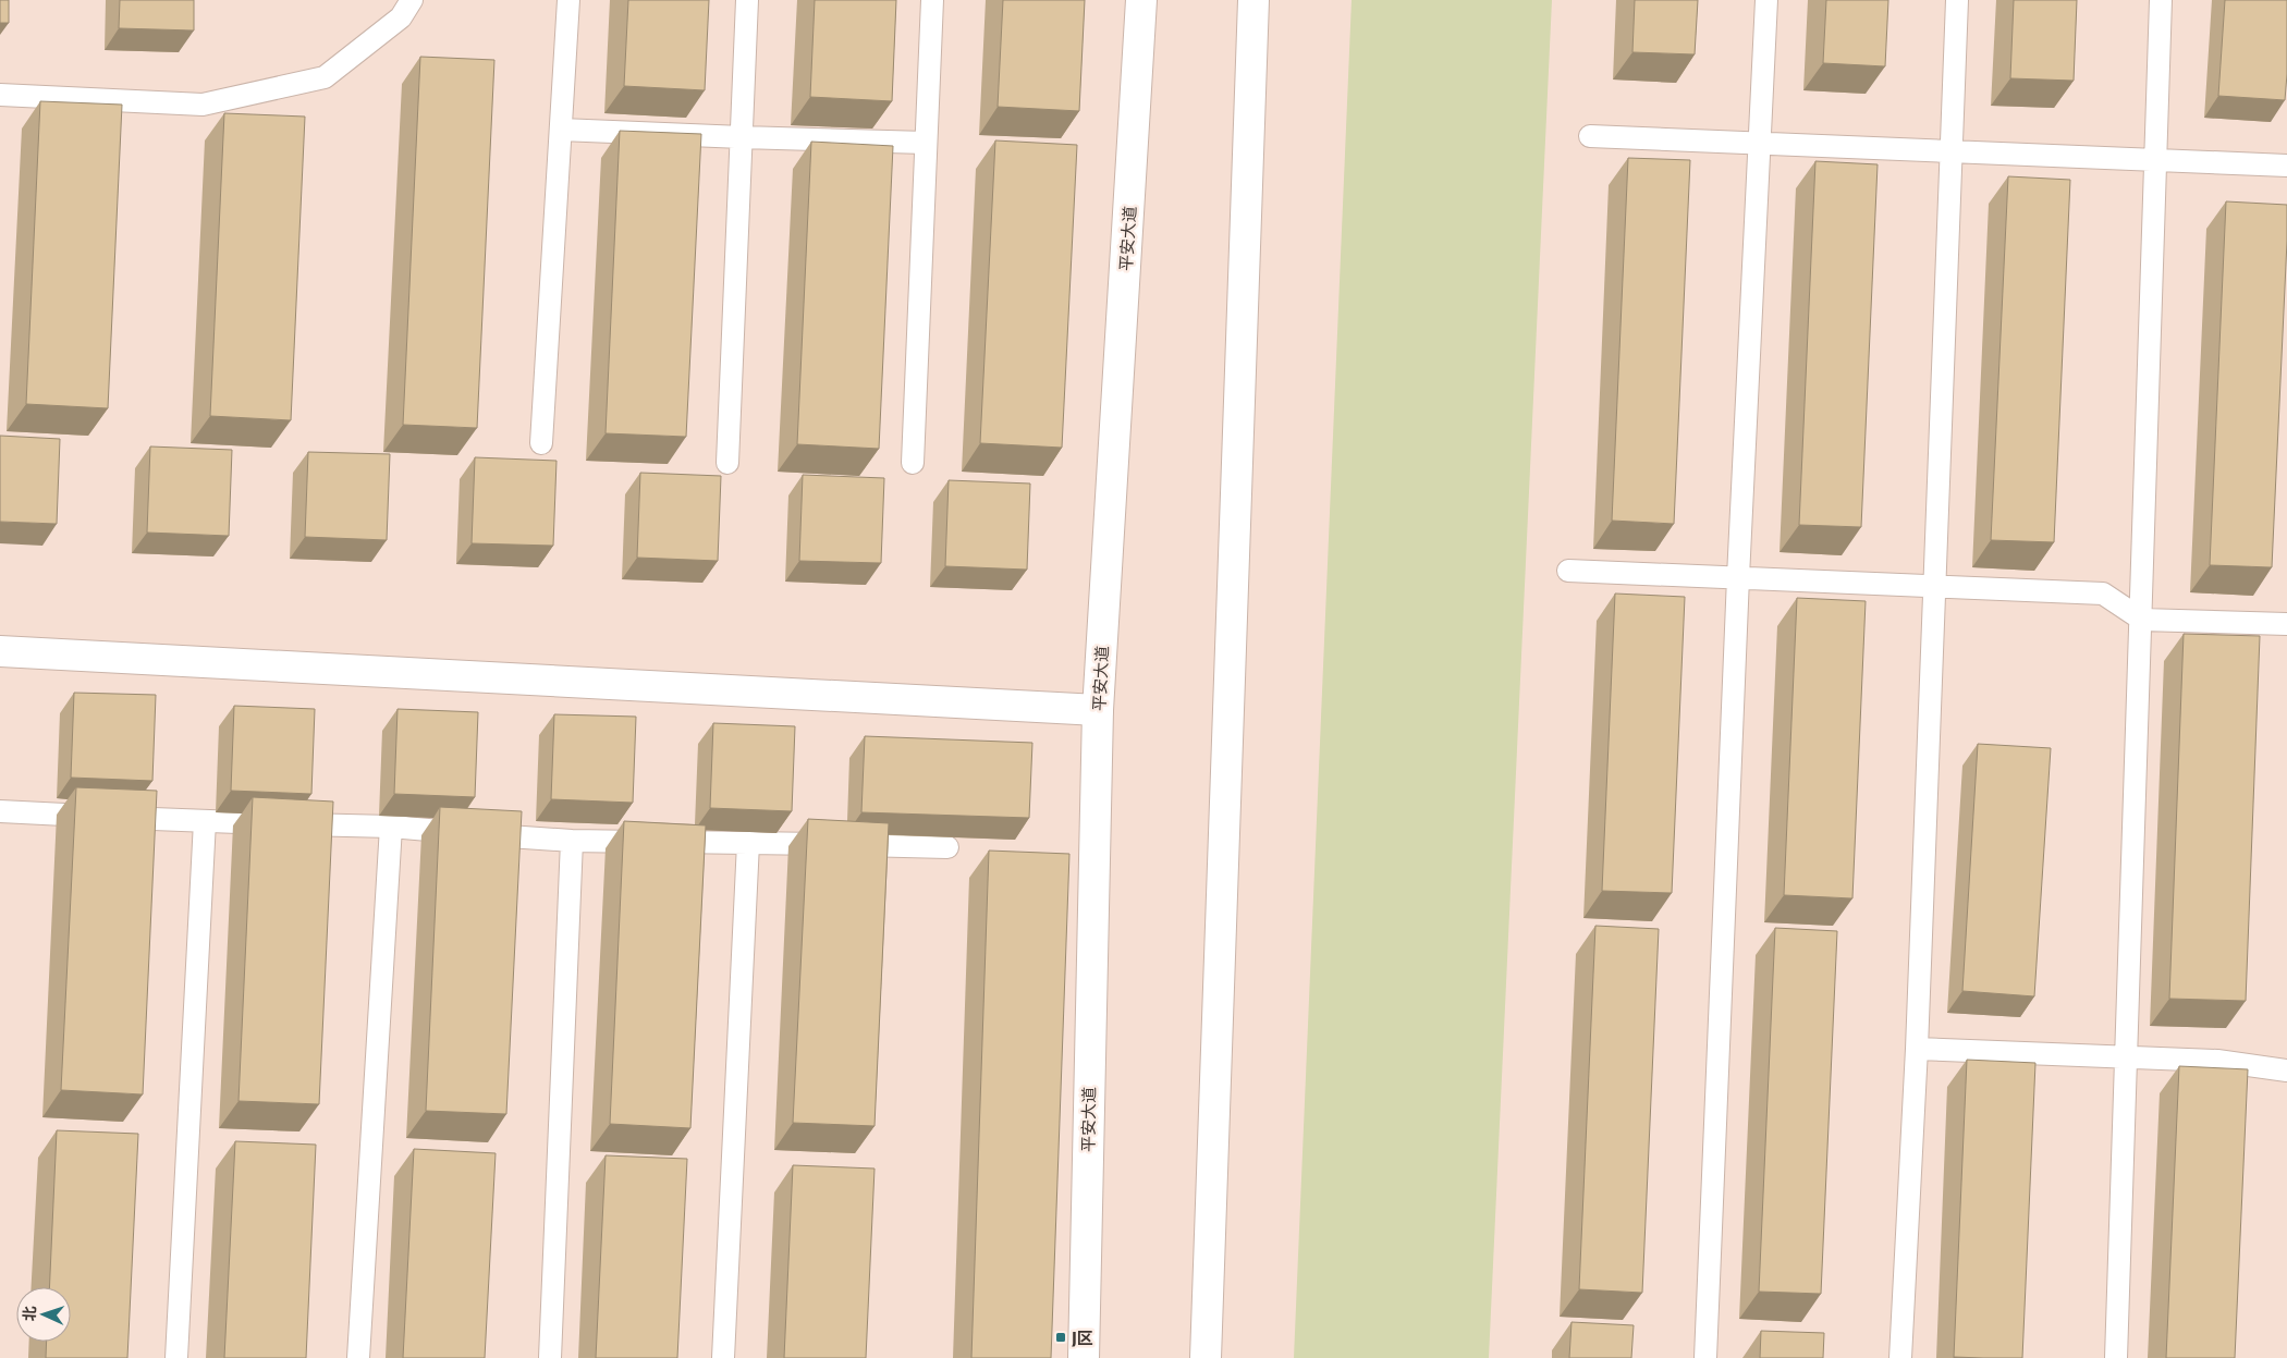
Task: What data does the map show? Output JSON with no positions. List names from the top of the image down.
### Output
{
  "streets": {
    "main road": ["平安大道"]
  },
  "places": {
    "transit": ["J区"]
  },
  "north": "left"
}
